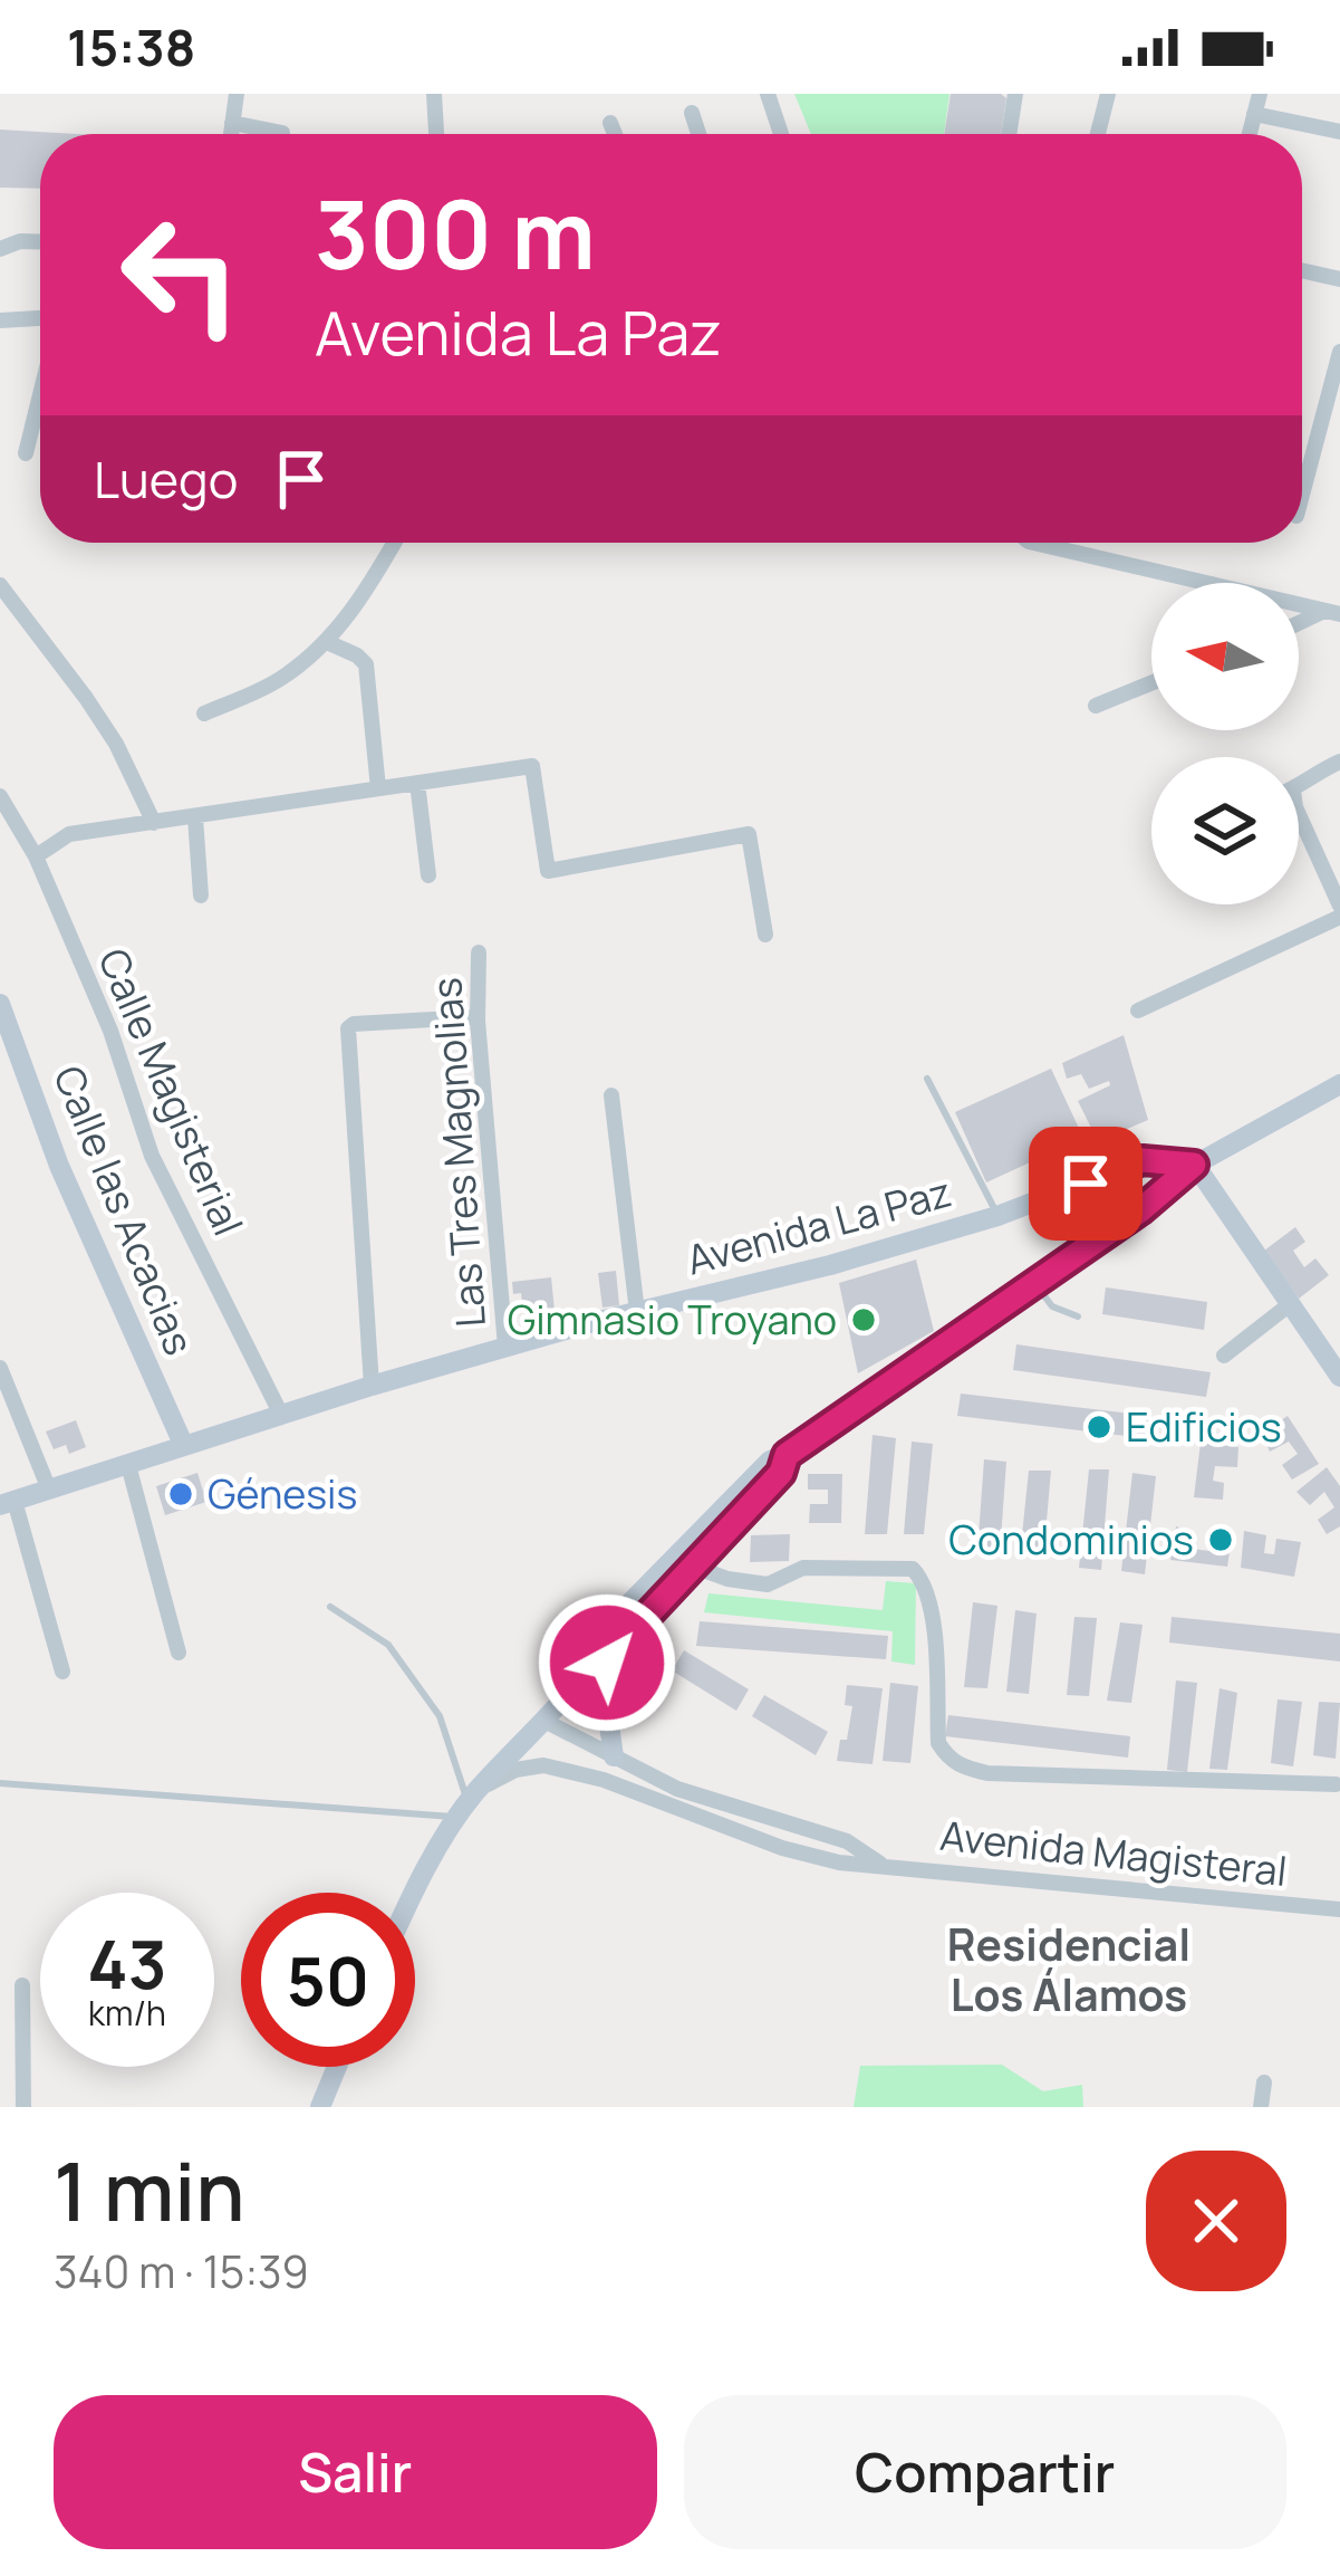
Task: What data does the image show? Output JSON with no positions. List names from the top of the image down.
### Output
{
  "streets": {
    "street": [
      "Calle Magisterial",
      "Las Tres Magnolias",
      "Calle las Acacias",
      "Avenida La Paz",
      "Avenida Magisteral"
    ]
  },
  "crossings": [
    ["Calle Magisterial", "Avenida La Paz"],
    ["Las Tres Magnolias", "Avenida La Paz"],
    ["Calle las Acacias", "Avenida La Paz"]
  ],
  "districts": ["Residencial Los Álamos"],
  "places": [
    "Gimnasio Troyano",
    "Edificios",
    "Génesis",
    "Condominios"
  ],
  "north": "left",
  "page": {
    "status": "15:38",
    "turn": ["300 m", "Avenida La Paz"],
    "then": "Luego",
    "speed": "43 km/h",
    "limit": "50",
    "heading": ["1 min", "340 m · 15:39"],
    "buttons": ["Salir", "Compartir"]
  }
}
